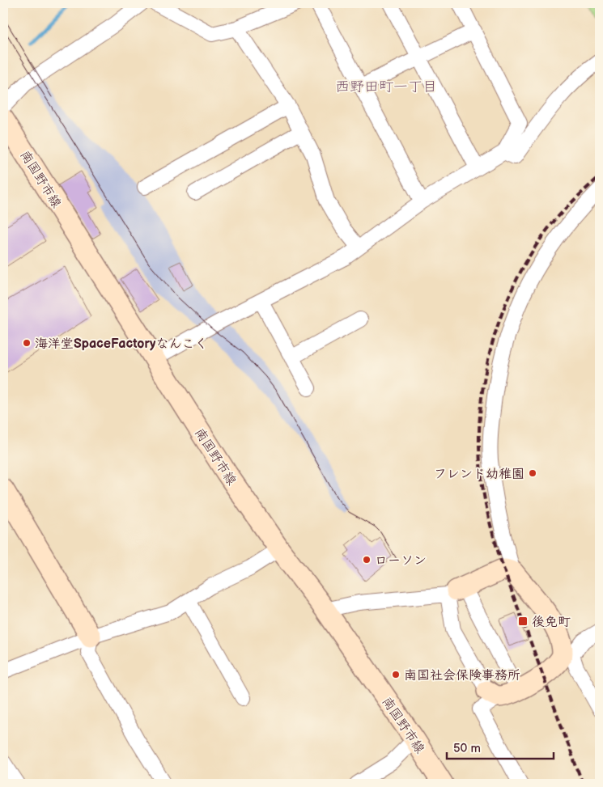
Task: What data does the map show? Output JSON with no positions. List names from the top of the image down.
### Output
{
  "streets": {
    "main road": ["南国野市線"]
  },
  "districts": ["西野田町一丁目"],
  "places": {
    "other": [
      "海洋堂SpaceFactoryなんこく",
      "フレンド幼稚園",
      "ローソン",
      "南国社会保険事務所"
    ],
    "transit": ["後免町"]
  },
  "scale_bar": "50 m"
}
